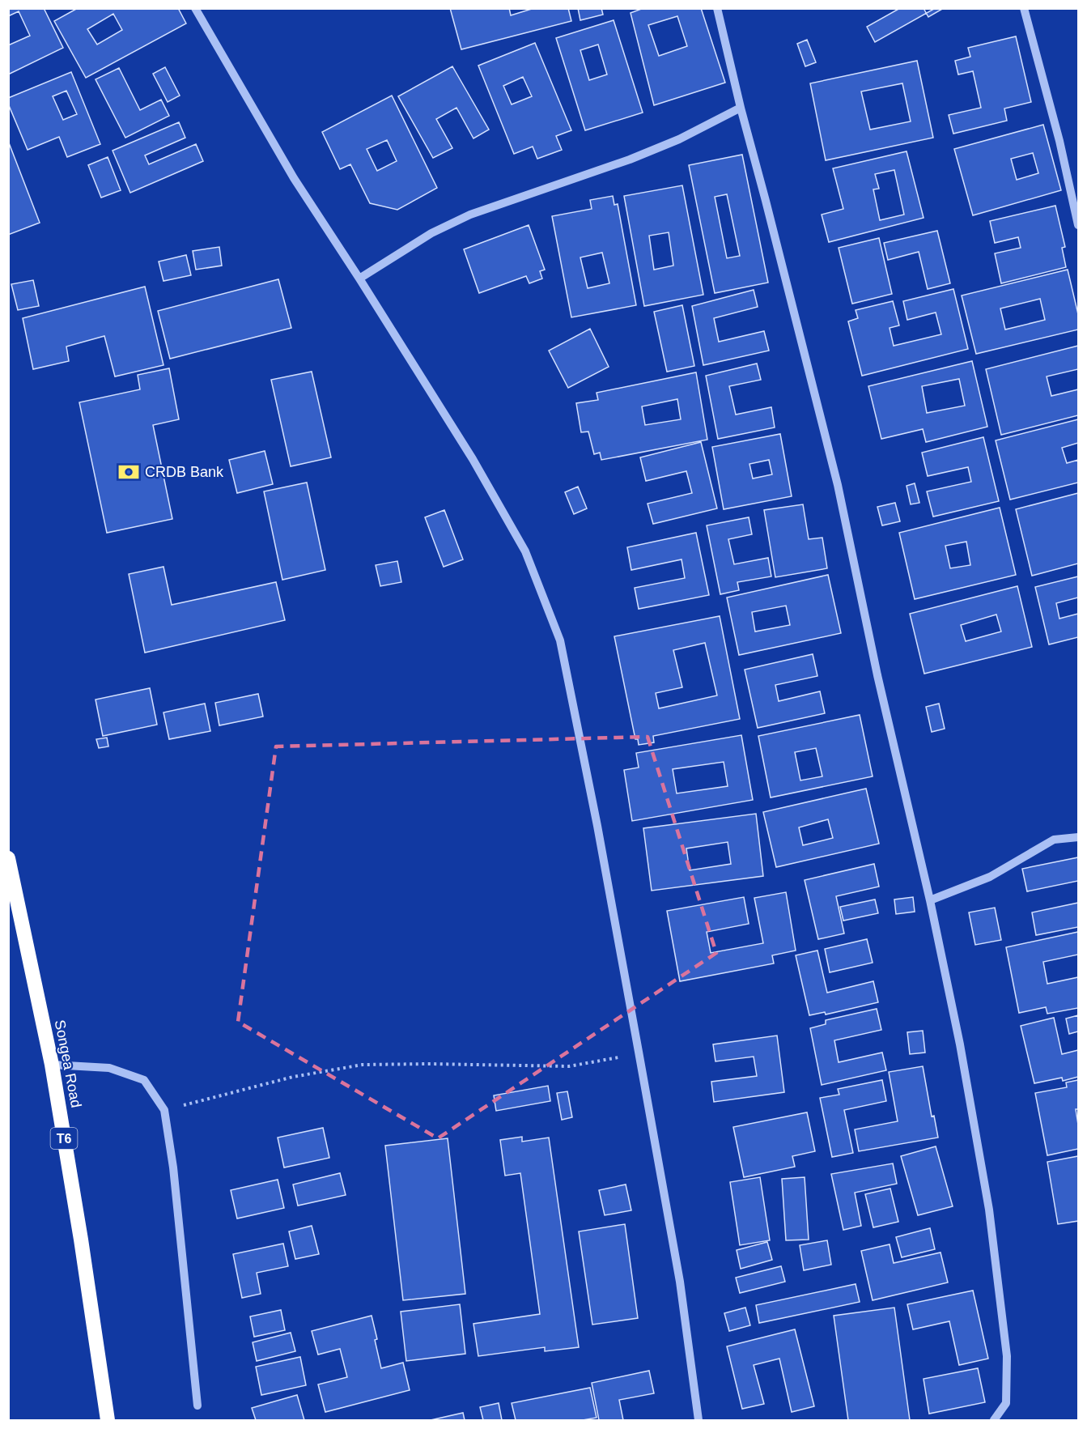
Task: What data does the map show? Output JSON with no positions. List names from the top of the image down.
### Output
{
  "streets": {
    "highway": ["Songea Road", "T6"]
  },
  "places": {
    "bank": ["CRDB Bank"]
  }
}
